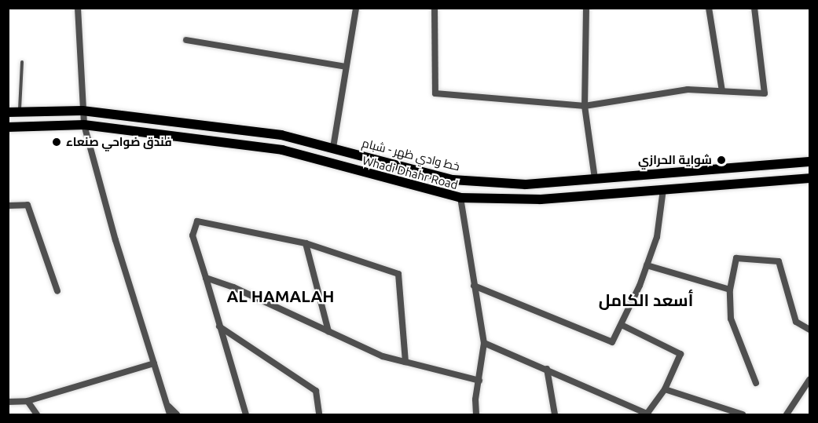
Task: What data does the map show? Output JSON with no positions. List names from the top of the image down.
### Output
{
  "streets": {
    "main road": ["خط وادي ظهر - شبام", "Whadi Dhahr Road"]
  },
  "districts": ["AL HAMALAH", "أسعد الكامل"],
  "places": ["فندق ضواحي صنعاء", "شواية الحرازي"]
}
